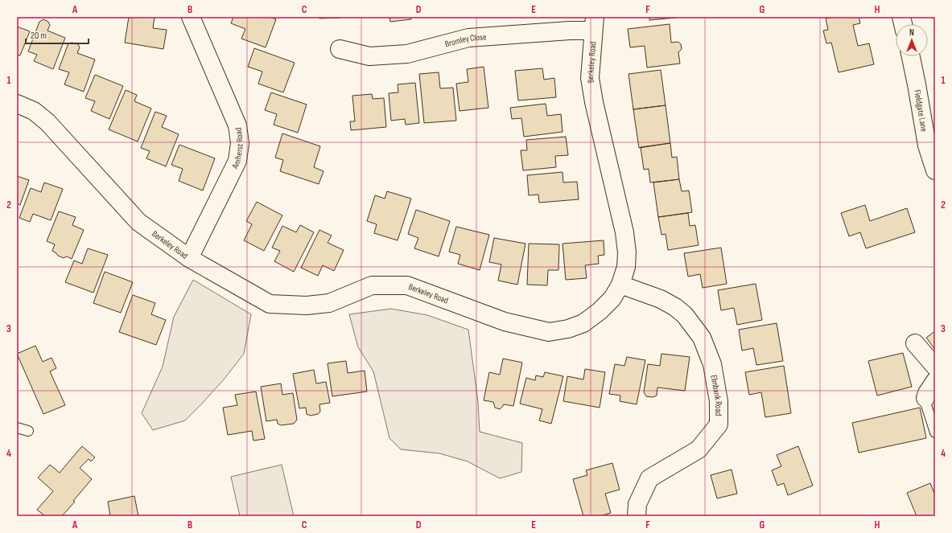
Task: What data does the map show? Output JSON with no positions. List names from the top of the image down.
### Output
{
  "streets": {
    "street": [
      "Bromley Close",
      "Berkeley Road",
      "Fieldgate Lane",
      "Amherst Road",
      "Elmbank Road"
    ]
  },
  "crossings": [
    ["Bromley Close", "Berkeley Road"],
    ["Berkeley Road", "Amherst Road"],
    ["Berkeley Road", "Elmbank Road"]
  ],
  "scale_bar": "20 m",
  "north": "top",
  "grid": {
    "columns": [
      "A",
      "B",
      "C",
      "D",
      "E",
      "F",
      "G",
      "H"
    ],
    "rows": [
      "1",
      "2",
      "3",
      "4"
    ]
  }
}
